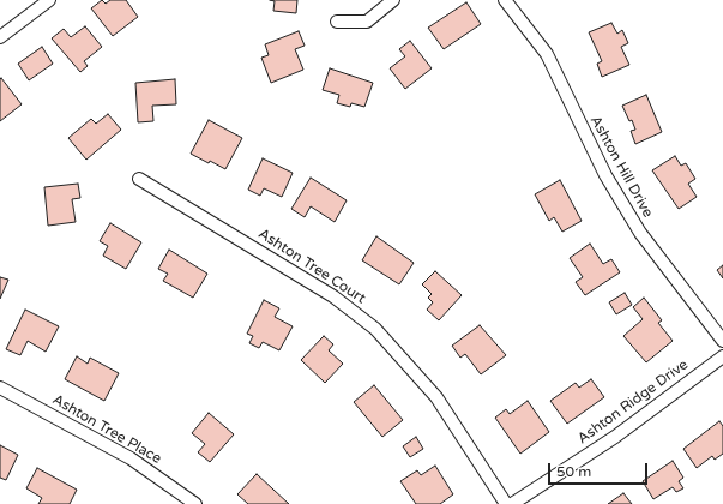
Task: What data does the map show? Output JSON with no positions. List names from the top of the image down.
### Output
{
  "streets": {
    "street": [
      "Ashton Hill Drive",
      "Ashton Tree Court",
      "Ashton Ridge Drive",
      "Ashton Tree Place"
    ]
  },
  "scale_bar": "50 m"
}
